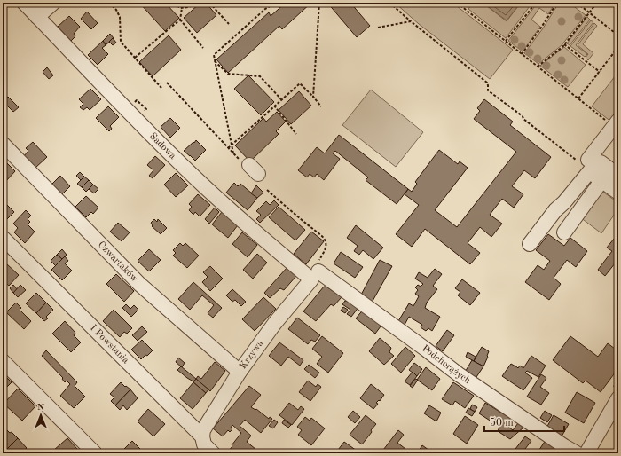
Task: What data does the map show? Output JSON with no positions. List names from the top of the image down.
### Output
{
  "streets": {
    "street": [
      "Sadowa",
      "Czwartaków",
      "I Powstania",
      "Krzywa",
      "Podchorążych"
    ]
  },
  "crossings": [
    ["Sadowa", "Krzywa"],
    ["Sadowa", "Podchorążych"],
    ["Czwartaków", "Krzywa"],
    ["I Powstania", "Krzywa"],
    ["Krzywa", "Podchorążych"]
  ],
  "scale_bar": "50 m",
  "north": "top"
}
